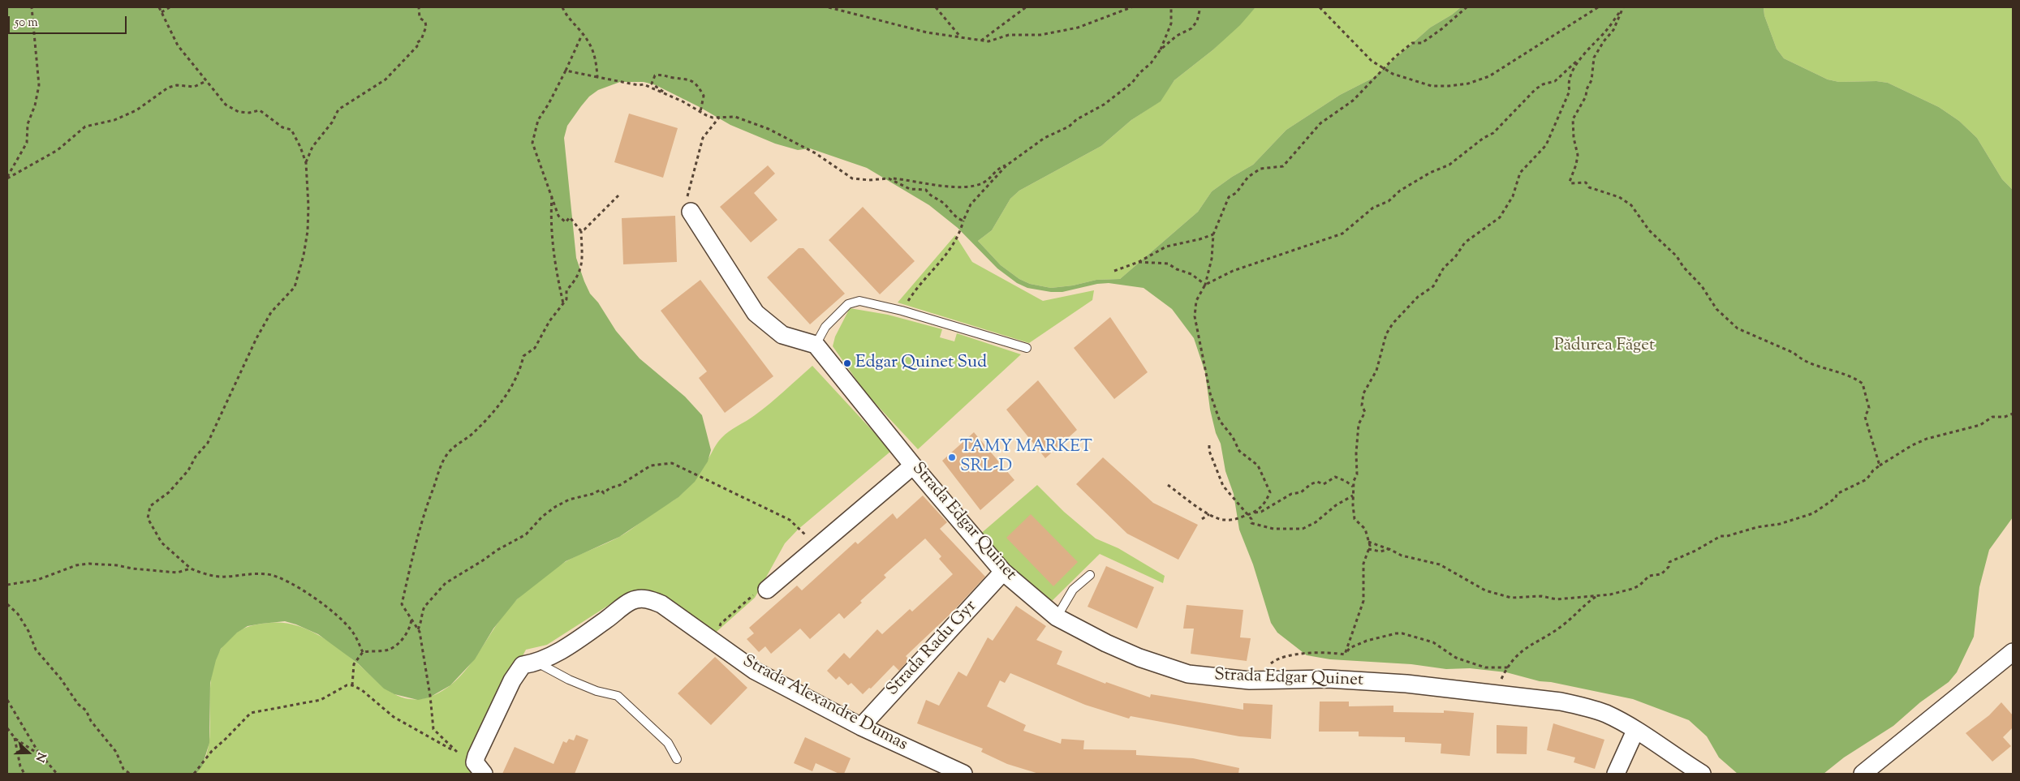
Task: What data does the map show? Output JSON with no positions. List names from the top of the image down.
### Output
{
  "streets": {
    "street": ["Strada Edgar Quinet", "Strada Radu Gyr", "Strada Alexandre Dumas"]
  },
  "crossings": [
    ["Strada Edgar Quinet", "Strada Radu Gyr"],
    ["Strada Radu Gyr", "Strada Alexandre Dumas"]
  ],
  "parks": ["Pădurea Făget"],
  "places": ["Edgar Quinet Sud", "TAMY MARKET SRL-D"],
  "scale_bar": "50 m",
  "north": "right"
}
